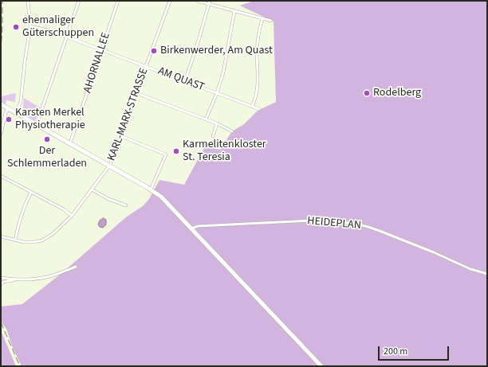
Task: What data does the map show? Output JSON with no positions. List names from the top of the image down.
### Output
{
  "streets": {
    "street": [
      "AHORNALLEE",
      "AM QUAST",
      "KARL-MARX-STRASSE",
      "HEIDEPLAN"
    ]
  },
  "crossings": [
    ["AHORNALLEE", "AM QUAST"],
    ["AM QUAST", "KARL-MARX-STRASSE"]
  ],
  "places": [
    "ehemaliger Güterschuppen",
    "Birkenwerder, Am Quast",
    "Rodelberg",
    "Karsten Merkel Physiotherapie",
    "Der Schlemmerladen",
    "Karmelitenkloster St. Teresia"
  ],
  "scale_bar": "200 m"
}
